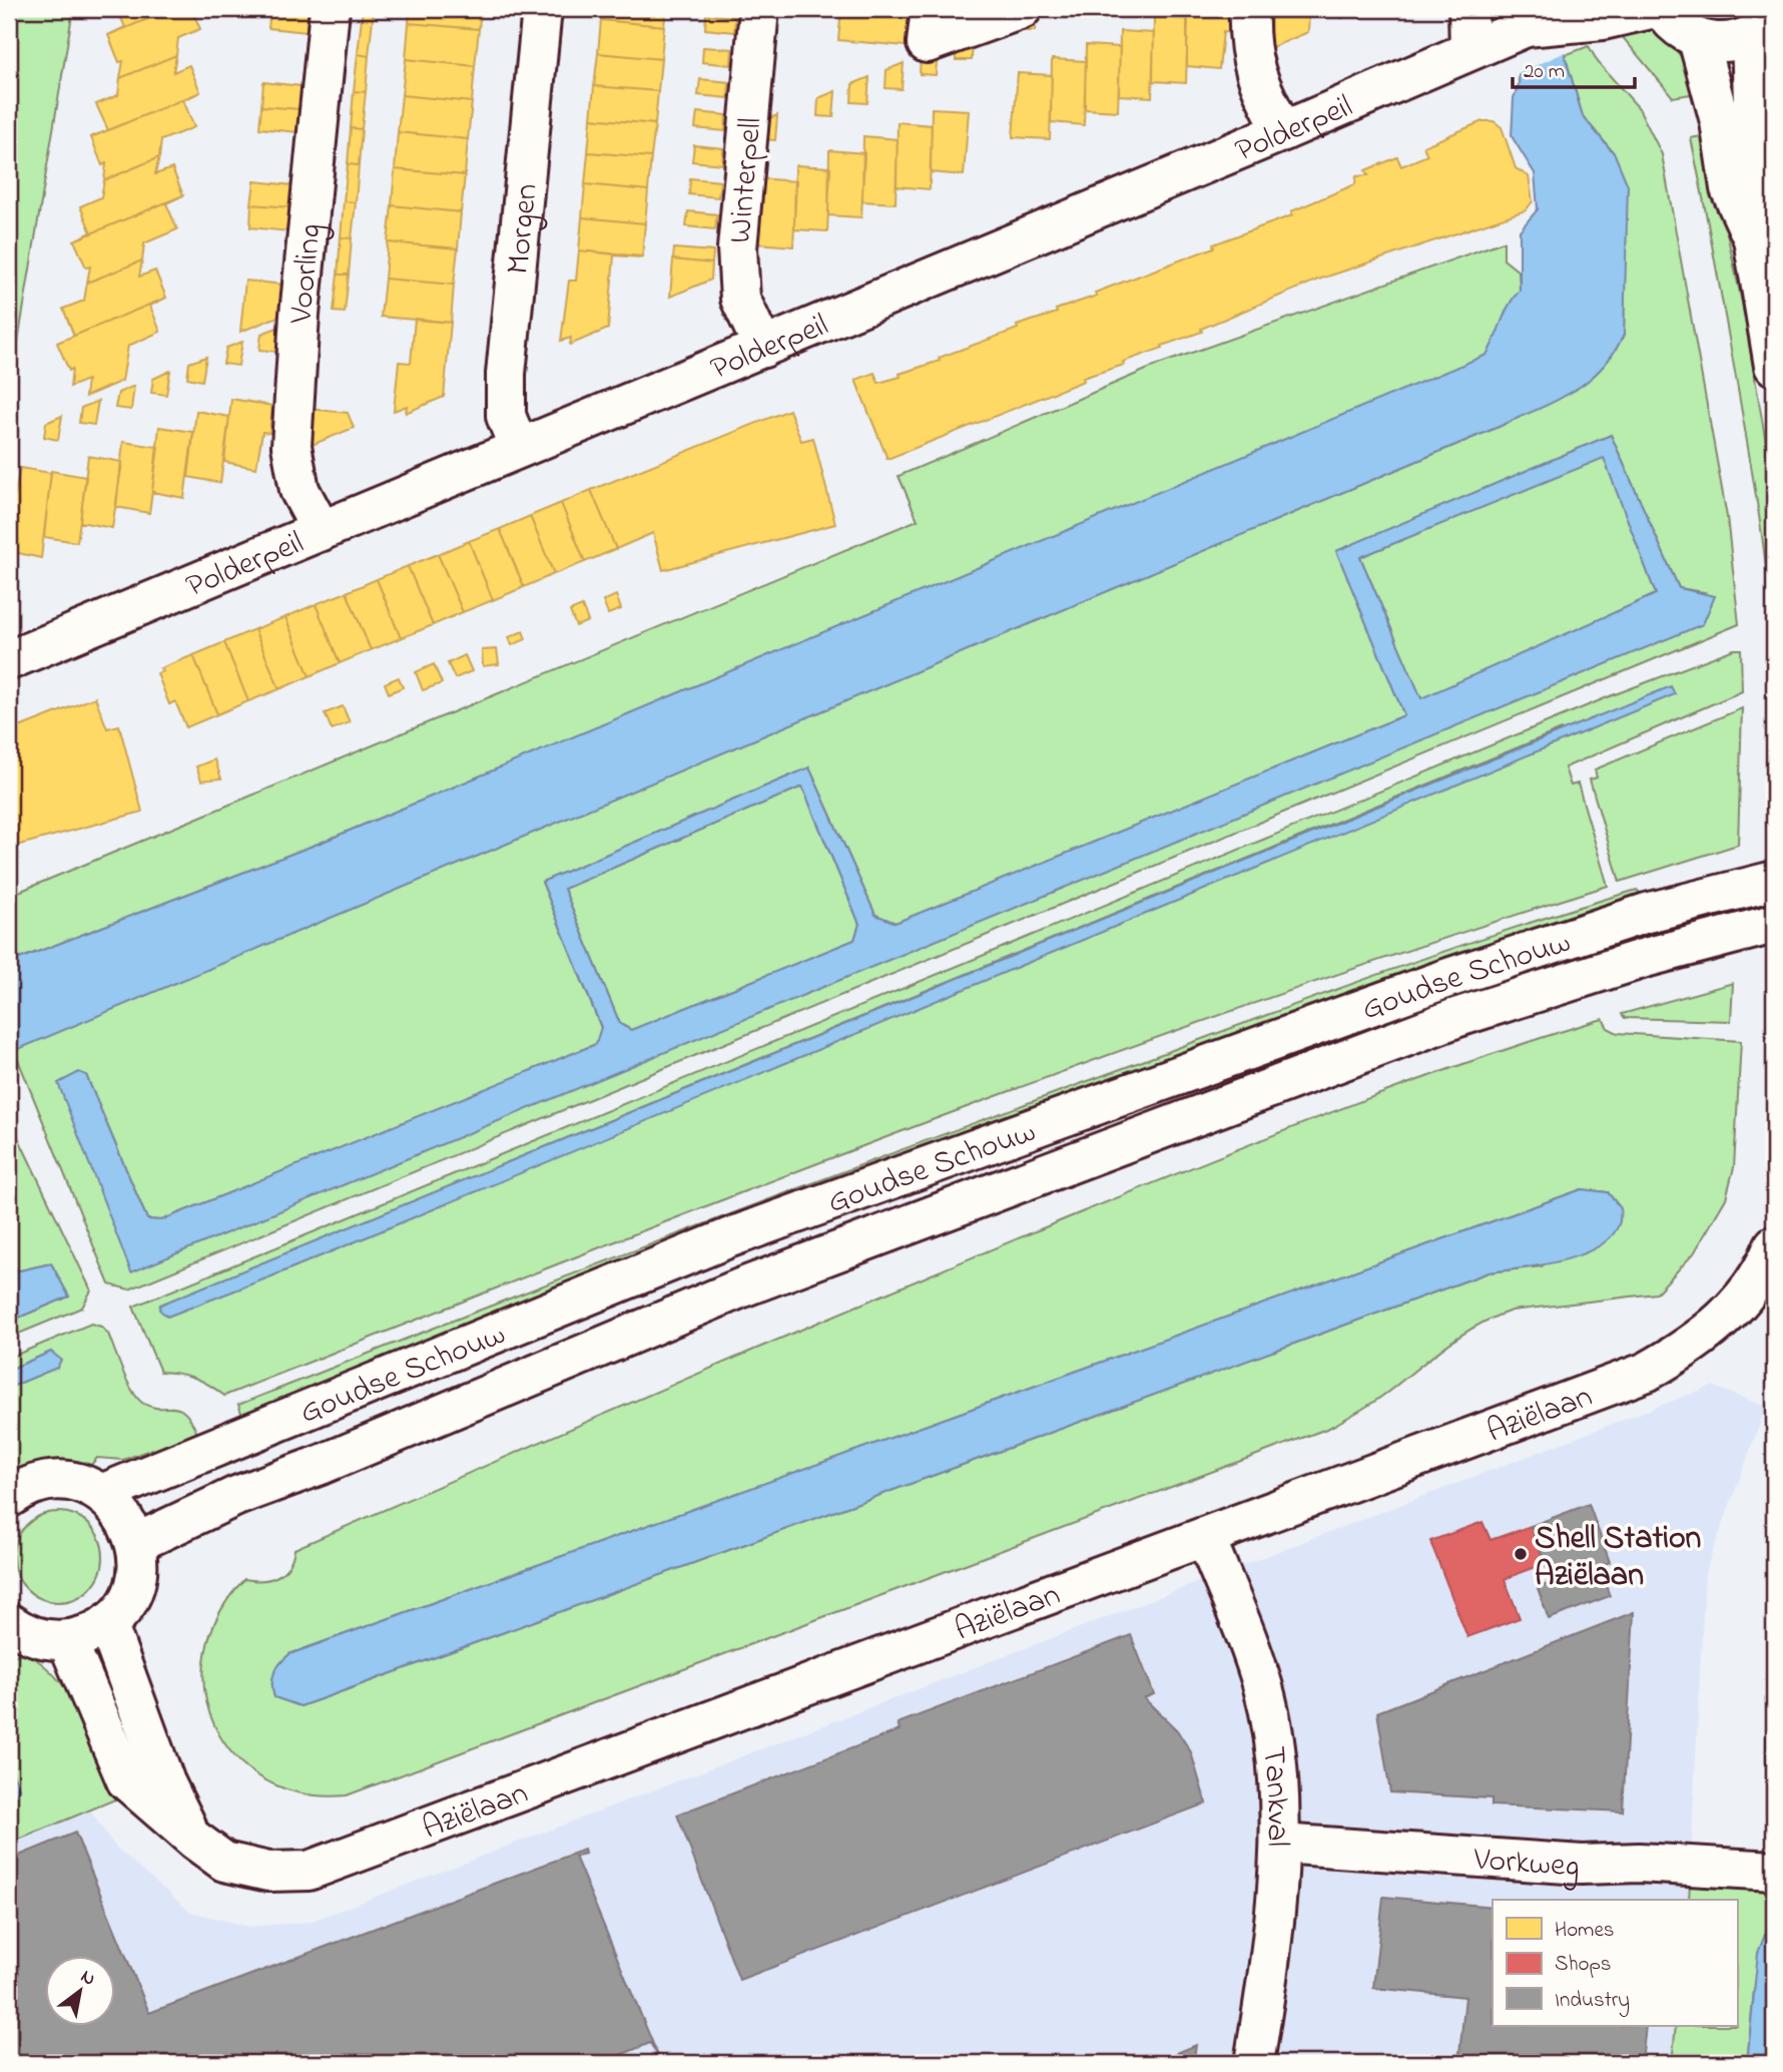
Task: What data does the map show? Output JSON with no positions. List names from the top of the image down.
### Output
{
  "streets": {
    "street": [
      "Polderpeil",
      "Winterpell",
      "Morgen",
      "Voorling",
      "Goudse Schouw",
      "Aziëlaan",
      "Tankval",
      "Vorkweg"
    ]
  },
  "crossings": [
    ["Polderpeil", "Winterpell"],
    ["Polderpeil", "Morgen"],
    ["Polderpeil", "Voorling"],
    ["Aziëlaan", "Tankval"],
    ["Tankval", "Vorkweg"]
  ],
  "places": ["Shell Station Aziëlaan"],
  "legend": ["Homes", "Shops", "Industry"],
  "scale_bar": "20 m",
  "north": "top right"
}
